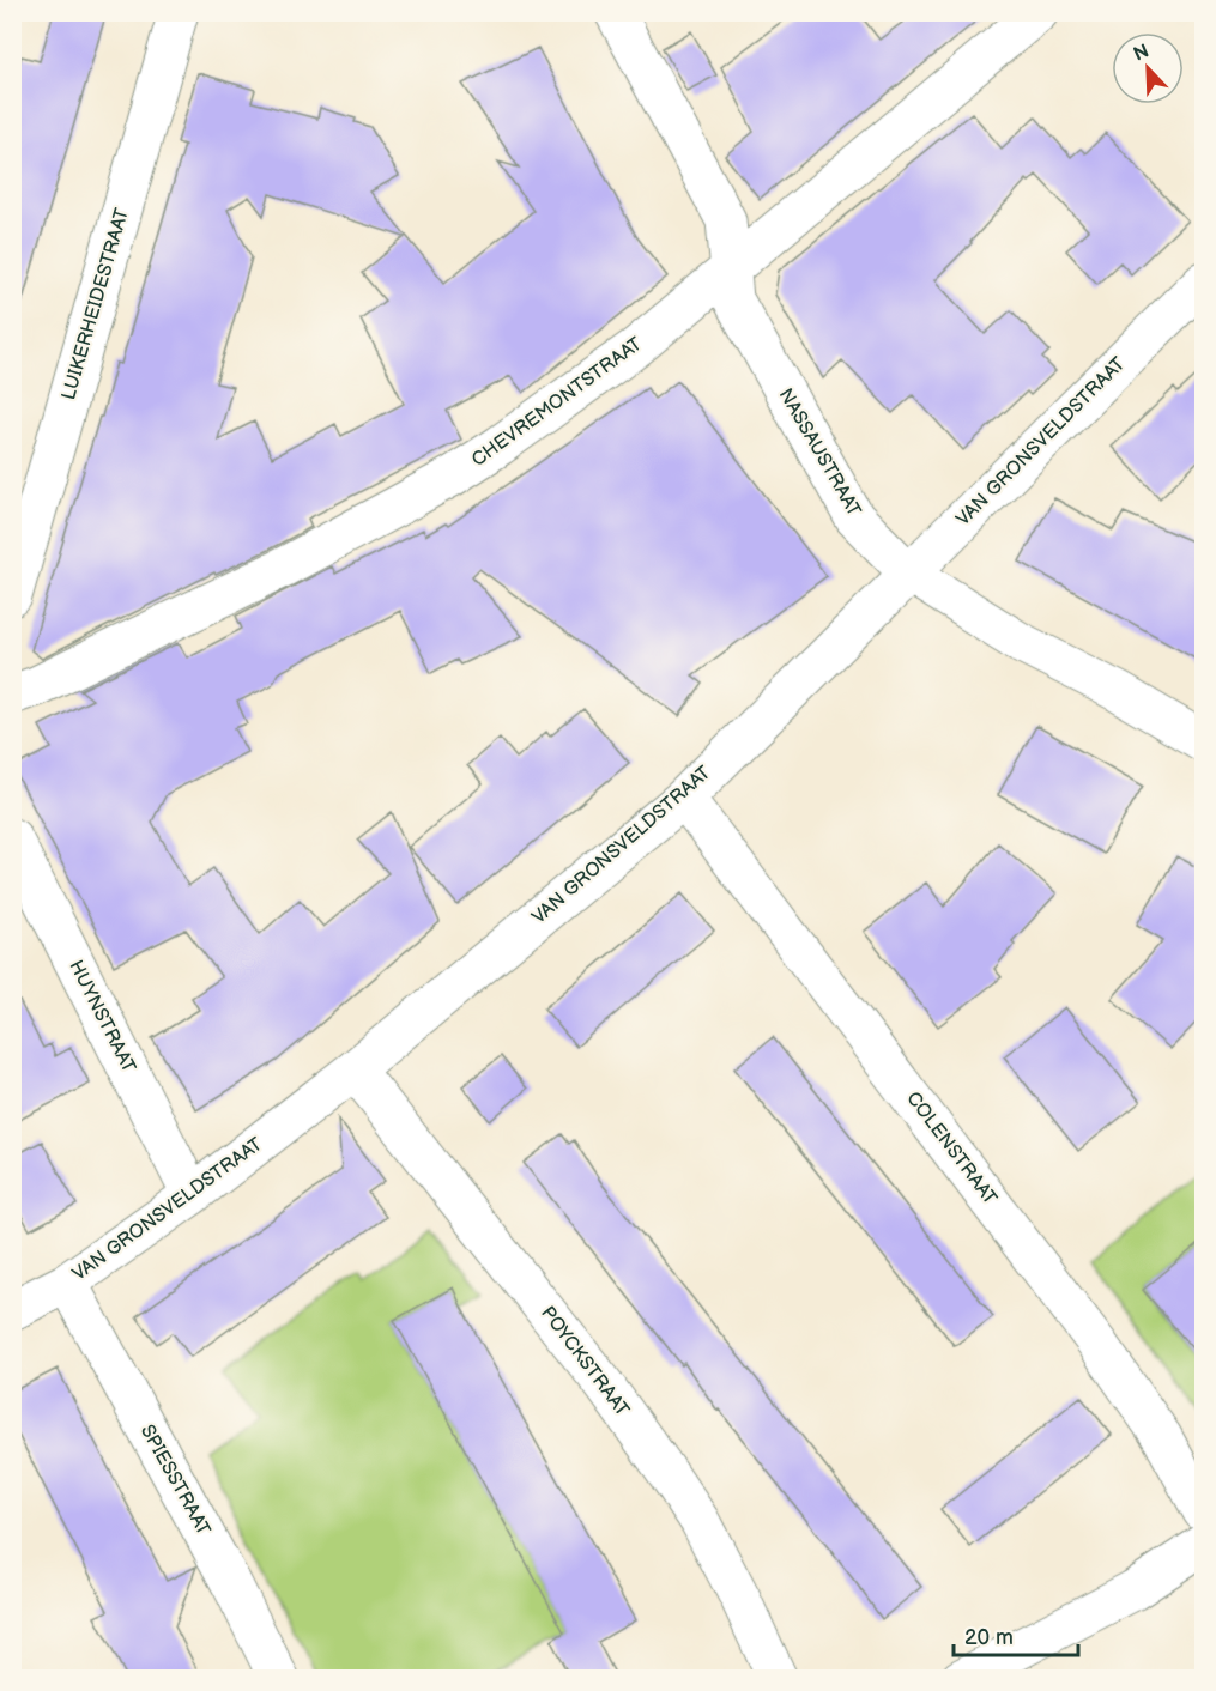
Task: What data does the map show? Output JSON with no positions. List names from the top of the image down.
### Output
{
  "streets": {
    "street": [
      "LUIKERHEIDESTRAAT",
      "CHEVREMONTSTRAAT",
      "VAN GRONSVELDSTRAAT",
      "NASSAUSTRAAT",
      "HUYNSTRAAT",
      "COLENSTRAAT",
      "POYCKSTRAAT",
      "SPIESSTRAAT"
    ]
  },
  "crossings": [
    ["CHEVREMONTSTRAAT", "NASSAUSTRAAT"],
    ["VAN GRONSVELDSTRAAT", "NASSAUSTRAAT"],
    ["VAN GRONSVELDSTRAAT", "HUYNSTRAAT"],
    ["VAN GRONSVELDSTRAAT", "COLENSTRAAT"],
    ["VAN GRONSVELDSTRAAT", "POYCKSTRAAT"],
    ["VAN GRONSVELDSTRAAT", "SPIESSTRAAT"]
  ],
  "scale_bar": "20 m",
  "north": "top left"
}
